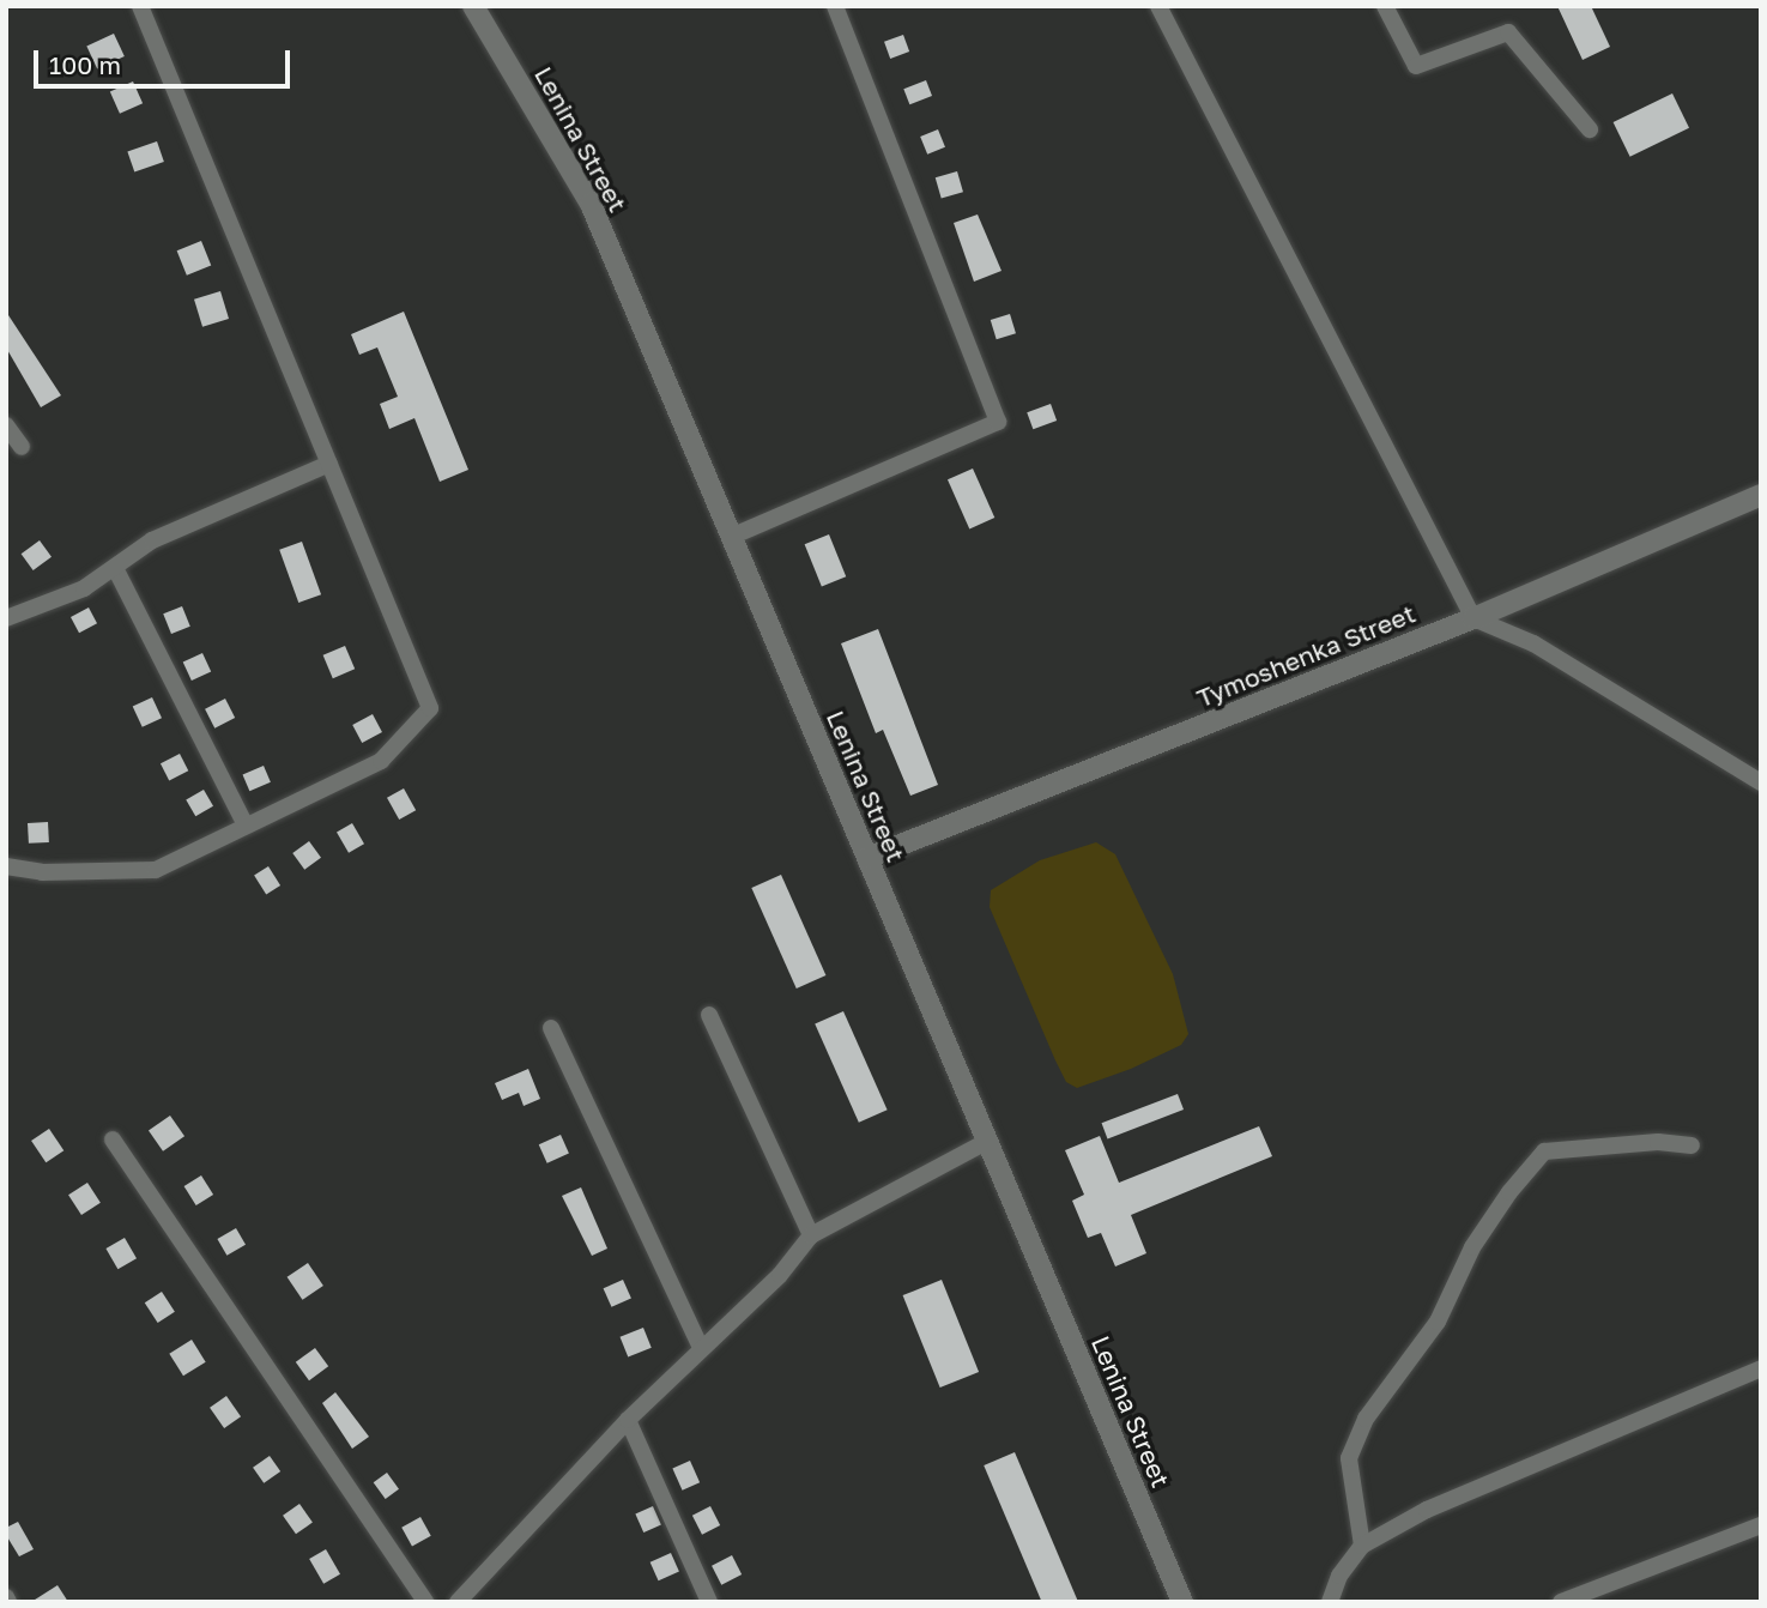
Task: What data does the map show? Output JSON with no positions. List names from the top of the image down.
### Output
{
  "streets": {
    "street": ["Lenina Street", "Tymoshenka Street"]
  },
  "crossings": [
    ["Lenina Street", "Tymoshenka Street"]
  ],
  "scale_bar": "100 m"
}
